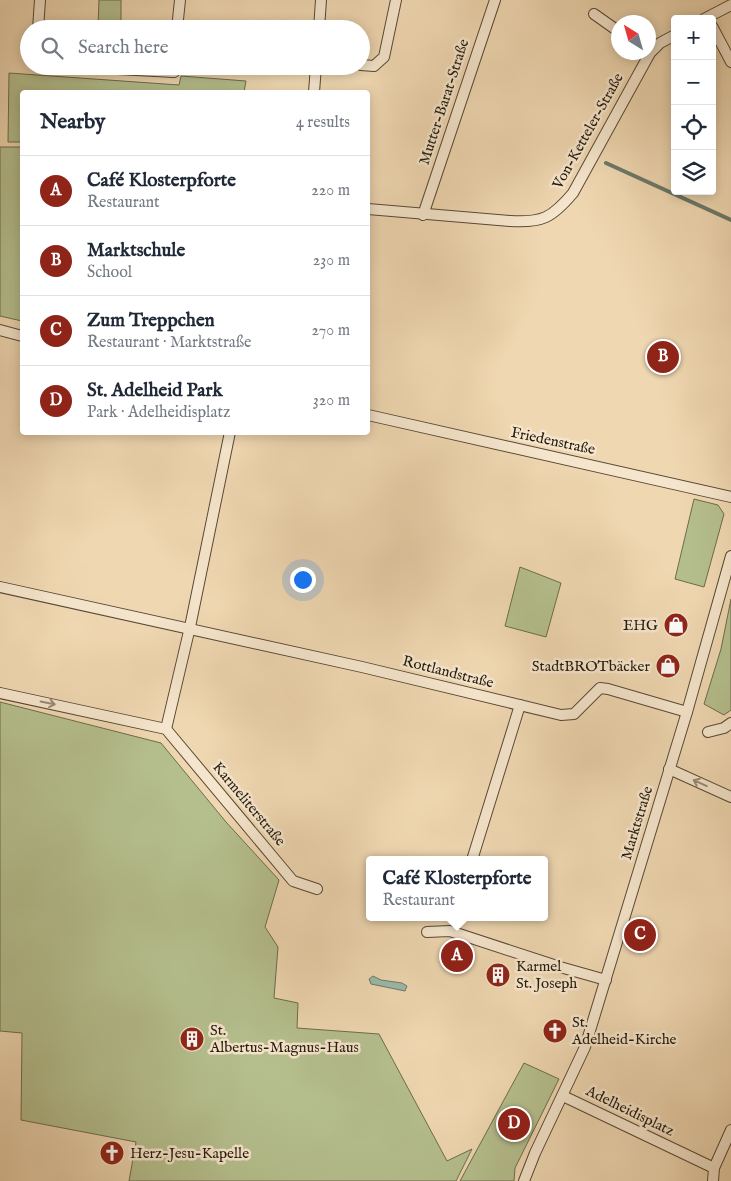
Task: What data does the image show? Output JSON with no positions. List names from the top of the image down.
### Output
{
  "streets": {
    "street": [
      "Mutter-Barat-Straße",
      "Von-Ketteler-Straße",
      "Friedenstraße",
      "Rottlandstraße",
      "Karmeliterstraße",
      "Marktstraße",
      "Adelheidisplatz"
    ]
  },
  "crossings": [
    ["Mutter-Barat-Straße", "Von-Ketteler-Straße"],
    ["Rottlandstraße", "Marktstraße"],
    ["Marktstraße", "Adelheidisplatz"]
  ],
  "places": {
    "shop": ["EHG", "StadtBROTbäcker"],
    "building": ["Karmel St. Joseph", "St. Albertus-Magnus-Haus"],
    "church": ["St. Adelheid-Kirche", "Herz-Jesu-Kapelle"]
  },
  "north": "top left",
  "page": {
    "map_buttons": ["+", "−"],
    "search": "Search here",
    "heading": ["Nearby", "4 results"],
    "list": [
      {
        "mark": "A",
        "name": "Café Klosterpforte",
        "note": "Restaurant",
        "value": "220 m"
      },
      {
        "mark": "B",
        "name": "Marktschule",
        "note": "School",
        "value": "230 m"
      },
      {
        "mark": "C",
        "name": "Zum Treppchen",
        "note": "Restaurant · Marktstraße",
        "value": "270 m"
      },
      {
        "mark": "D",
        "name": "St. Adelheid Park",
        "note": "Park · Adelheidisplatz",
        "value": "320 m"
      }
    ],
    "pins": [
      "B",
      "C",
      "A",
      "D"
    ],
    "popup": ["Café Klosterpforte", "Restaurant"]
  }
}
